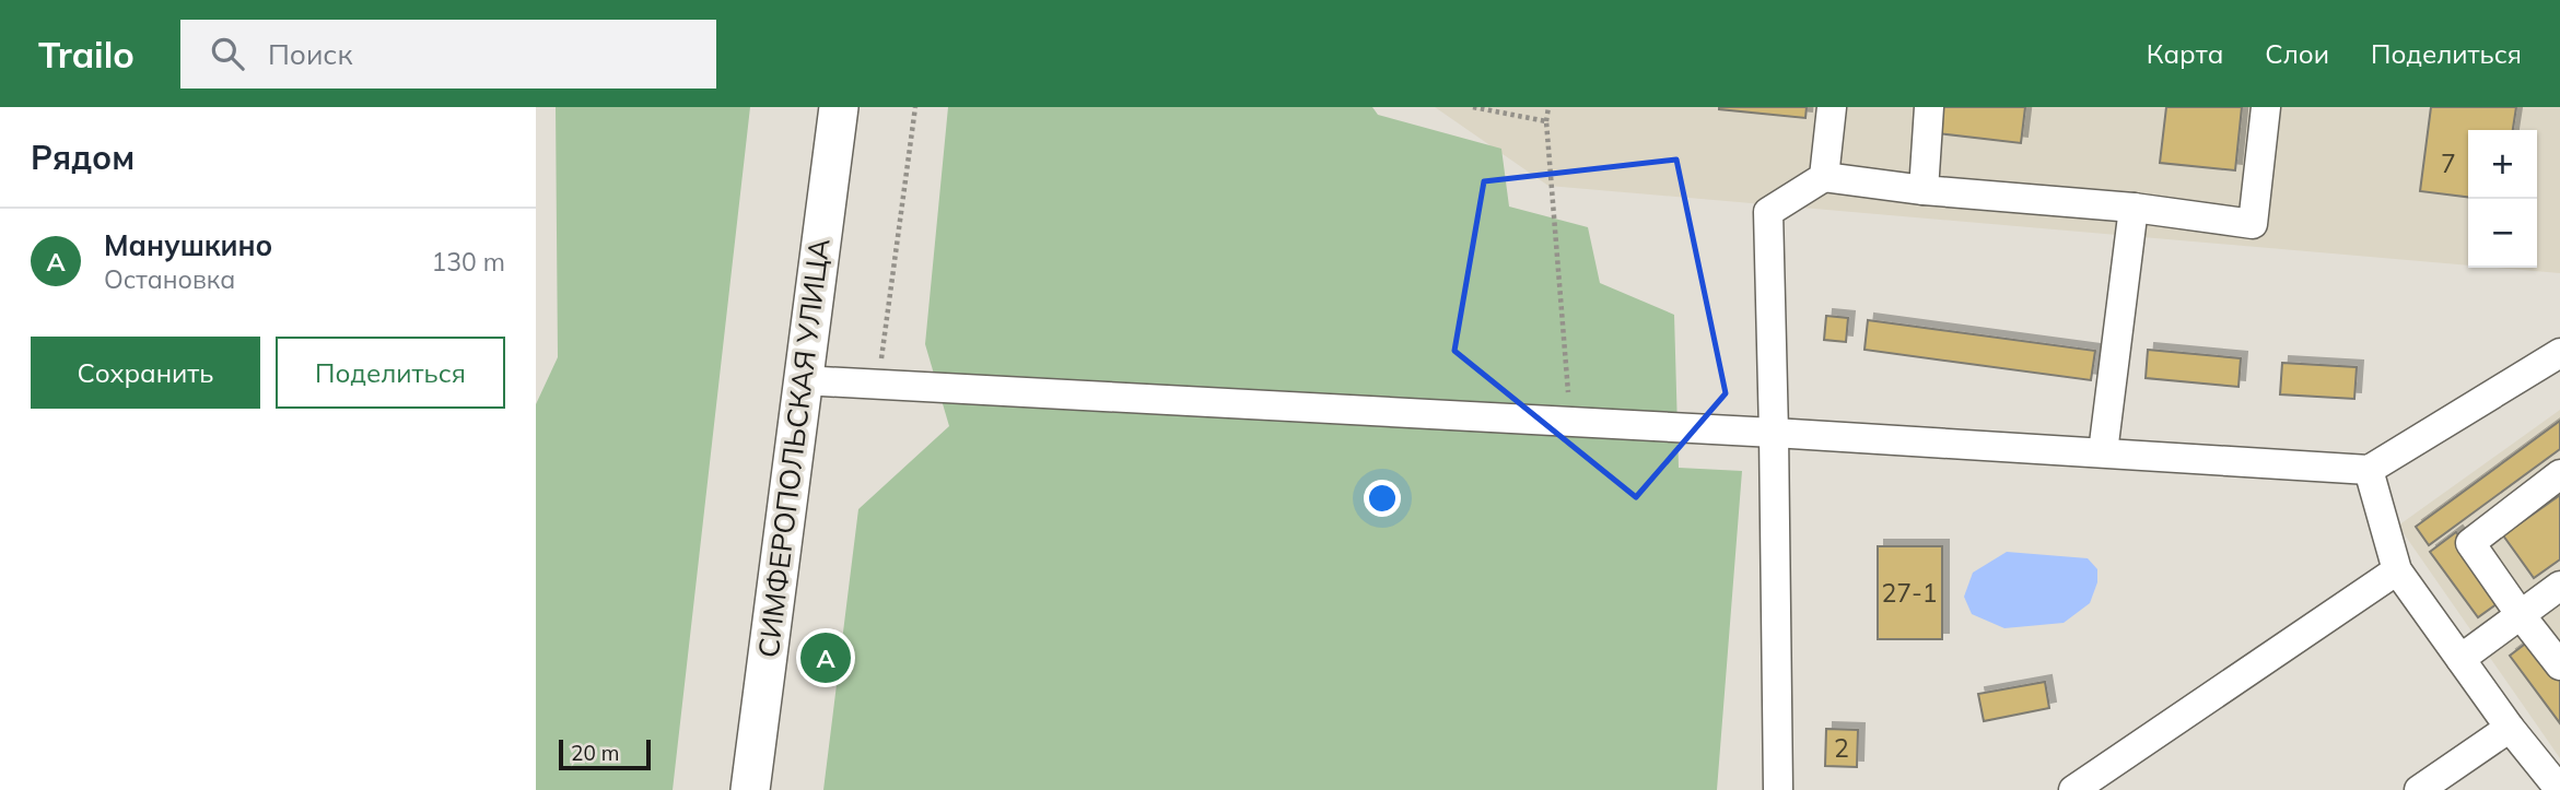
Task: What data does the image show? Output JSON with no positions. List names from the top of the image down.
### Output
{
  "streets": {
    "main road": ["СИМФЕРОПОЛЬСКАЯ УЛИЦА"]
  },
  "house_numbers": ["7", "27-1", "2"],
  "scale_bar": "20 m",
  "page": {
    "header": "Trailo",
    "search": "Поиск",
    "nav": ["Карта", "Слои", "Поделиться"],
    "heading": "Рядом",
    "map_buttons": ["+", "−"],
    "list": [
      {
        "mark": "A",
        "name": "Манушкино",
        "note": "Остановка",
        "value": "130 m"
      }
    ],
    "buttons": ["Сохранить", "Поделиться"],
    "pins": "A",
    "scale": "20 m"
  }
}
